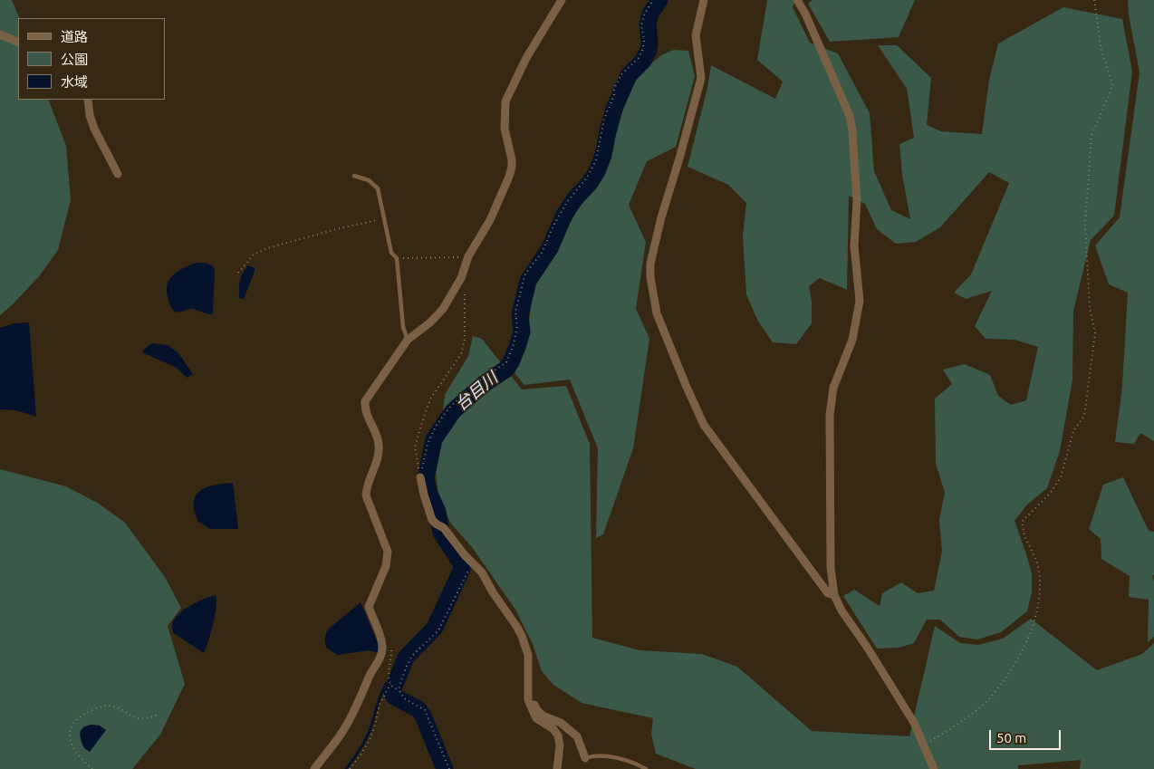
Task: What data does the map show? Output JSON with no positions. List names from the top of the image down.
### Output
{
  "water": ["台目川"],
  "legend": ["道路", "公園", "水域"],
  "scale_bar": "50 m"
}
